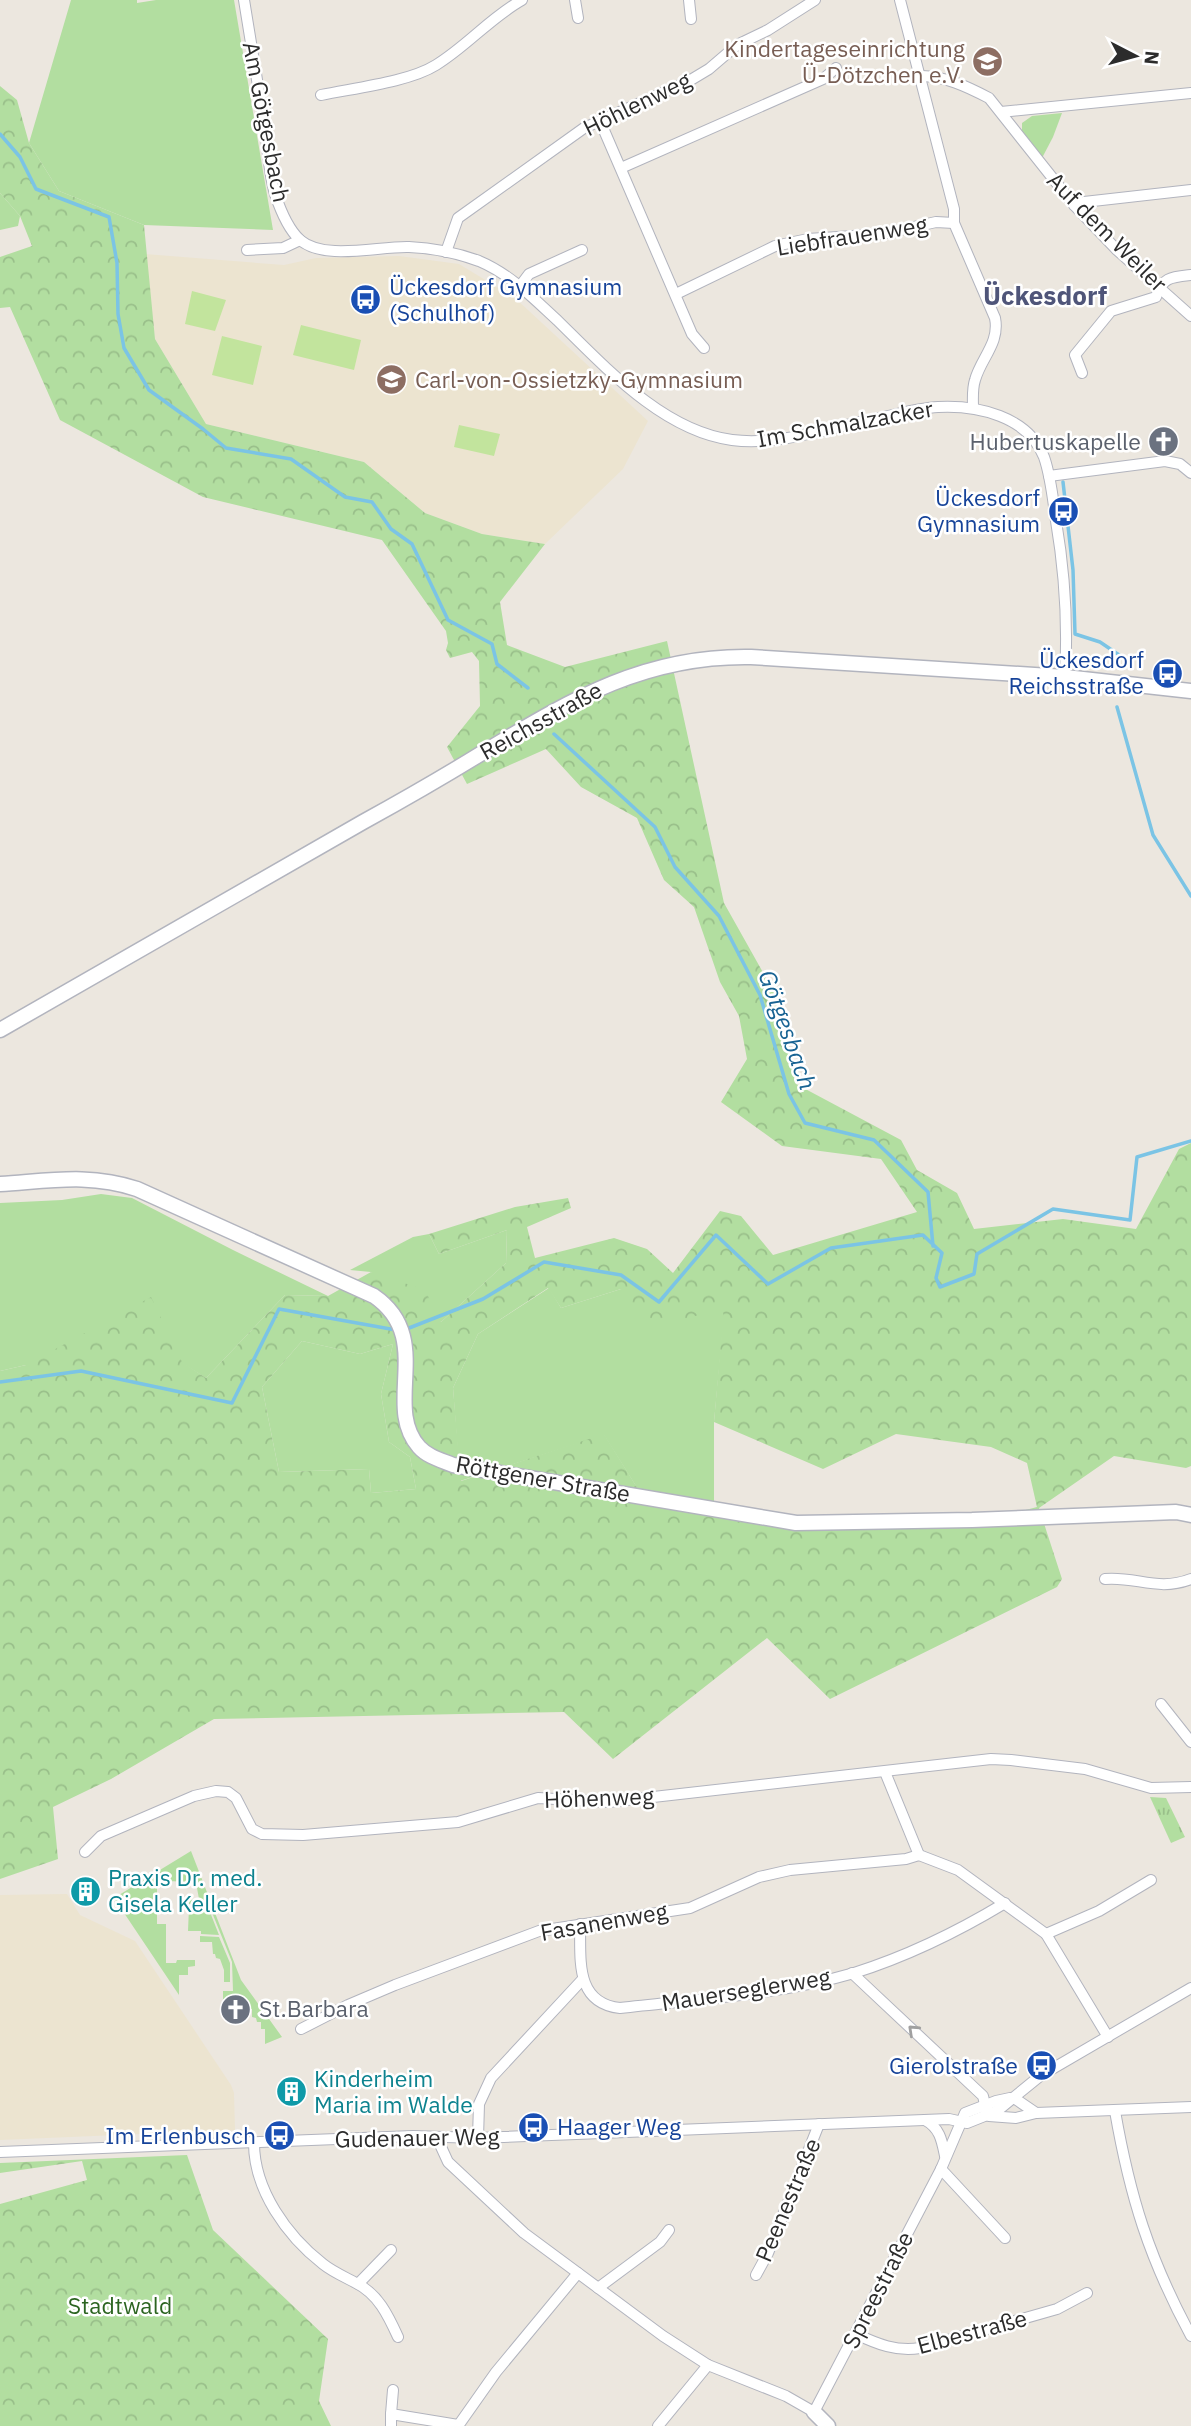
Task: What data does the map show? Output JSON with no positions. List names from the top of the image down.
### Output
{
  "streets": {
    "street": [
      "Höhlenweg",
      "Am Götgesbach",
      "Auf dem Weiler",
      "Liebfrauenweg",
      "Im Schmalzacker",
      "Reichsstraße",
      "Röttgener Straße",
      "Höhenweg",
      "Fasanenweg",
      "Mauerseglerweg",
      "Gudenauer Weg",
      "Peenestraße",
      "Spreestraße",
      "Elbestraße"
    ]
  },
  "crossings": [
    ["Höhlenweg", "Im Schmalzacker"],
    ["Am Götgesbach", "Im Schmalzacker"],
    ["Im Schmalzacker", "Reichsstraße"],
    ["Gudenauer Weg", "Peenestraße"],
    ["Gudenauer Weg", "Spreestraße"],
    ["Spreestraße", "Elbestraße"]
  ],
  "districts": ["Ückesdorf"],
  "water": ["Götgesbach"],
  "parks": ["Stadtwald"],
  "places": {
    "school or university": ["Kindertageseinrichtung Ü-Dötzchen e.V.", "Carl-von-Ossietzky-Gymnasium"],
    "bus stop": [
      "Ückesdorf Gymnasium (Schulhof)",
      "Ückesdorf Gymnasium",
      "Ückesdorf Reichsstraße",
      "Gierolstraße",
      "Haager Weg",
      "Im Erlenbusch"
    ],
    "church": ["Hubertuskapelle", "St.Barbara"],
    "building": ["Praxis Dr. med. Gisela Keller", "Kinderheim Maria im Walde"]
  },
  "north": "right"
}
